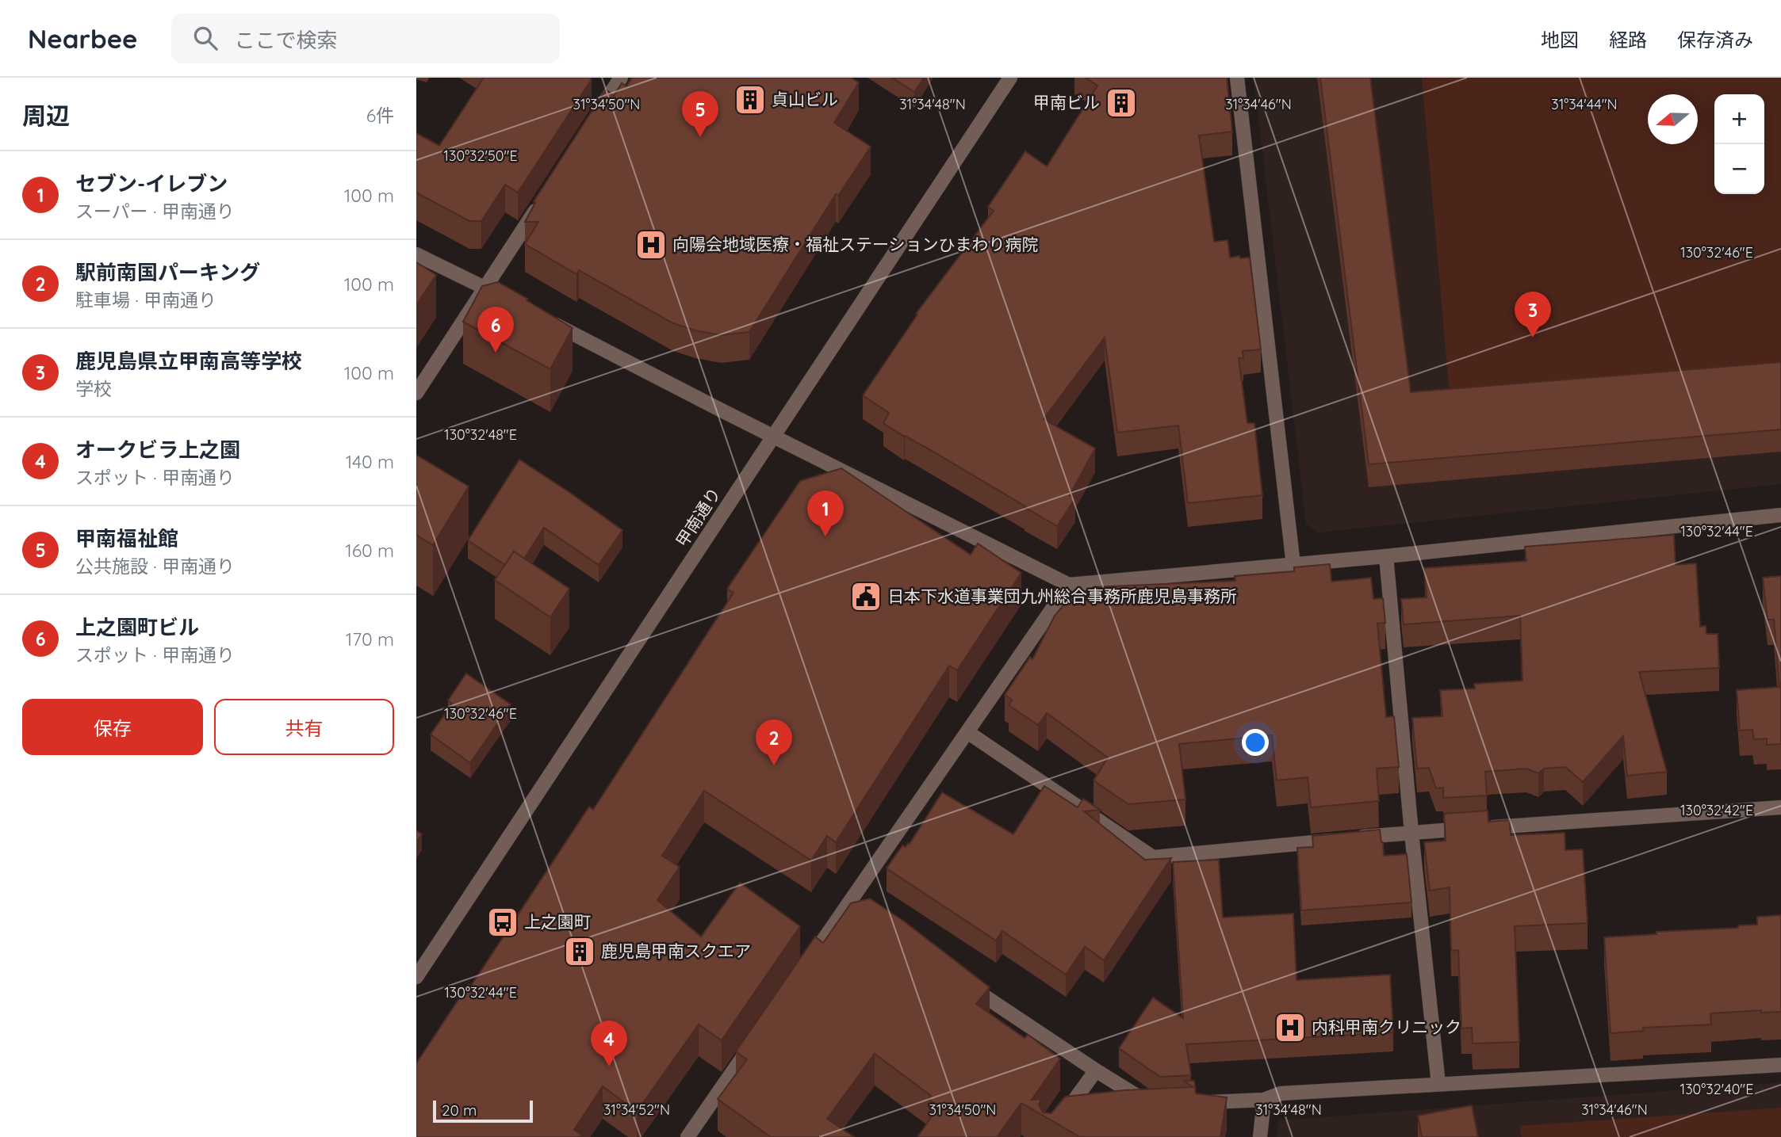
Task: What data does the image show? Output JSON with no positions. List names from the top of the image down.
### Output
{
  "streets": {
    "street": ["甲南通り"]
  },
  "places": {
    "building": ["貞山ビル", "甲南ビル", "鹿児島甲南スクエア"],
    "hospital": ["向陽会地域医療・福祉ステーションひまわり病院", "内科甲南クリニック"],
    "public building": ["日本下水道事業団九州総合事務所鹿児島事務所"],
    "bus stop": ["上之園町"]
  },
  "scale_bar": "20 m",
  "north": "left",
  "page": {
    "header": "Nearbee",
    "search": "ここで検索",
    "nav": ["地図", "経路", "保存済み"],
    "heading": ["周辺", "6件"],
    "pins": [
      "5",
      "3",
      "6",
      "1",
      "2",
      "4"
    ],
    "map_buttons": ["+", "−"],
    "list": [
      {
        "mark": "1",
        "name": "セブン-イレブン",
        "note": "スーパー · 甲南通り",
        "value": "100 m"
      },
      {
        "mark": "2",
        "name": "駅前南国パーキング",
        "note": "駐車場 · 甲南通り",
        "value": "100 m"
      },
      {
        "mark": "3",
        "name": "鹿児島県立甲南高等学校",
        "note": "学校",
        "value": "100 m"
      },
      {
        "mark": "4",
        "name": "オークビラ上之園",
        "note": "スポット · 甲南通り",
        "value": "140 m"
      },
      {
        "mark": "5",
        "name": "甲南福祉館",
        "note": "公共施設 · 甲南通り",
        "value": "160 m"
      },
      {
        "mark": "6",
        "name": "上之園町ビル",
        "note": "スポット · 甲南通り",
        "value": "170 m"
      }
    ],
    "buttons": ["保存", "共有"],
    "scale": "20 m"
  },
  "coordinates": [
    "31°34'50\"N",
    "31°34'48\"N",
    "31°34'46\"N",
    "31°34'44\"N",
    "130°32'50\"E",
    "130°32'46\"E",
    "130°32'48\"E",
    "130°32'44\"E",
    "130°32'42\"E",
    "130°32'40\"E",
    "31°34'52\"N"
  ]
}
